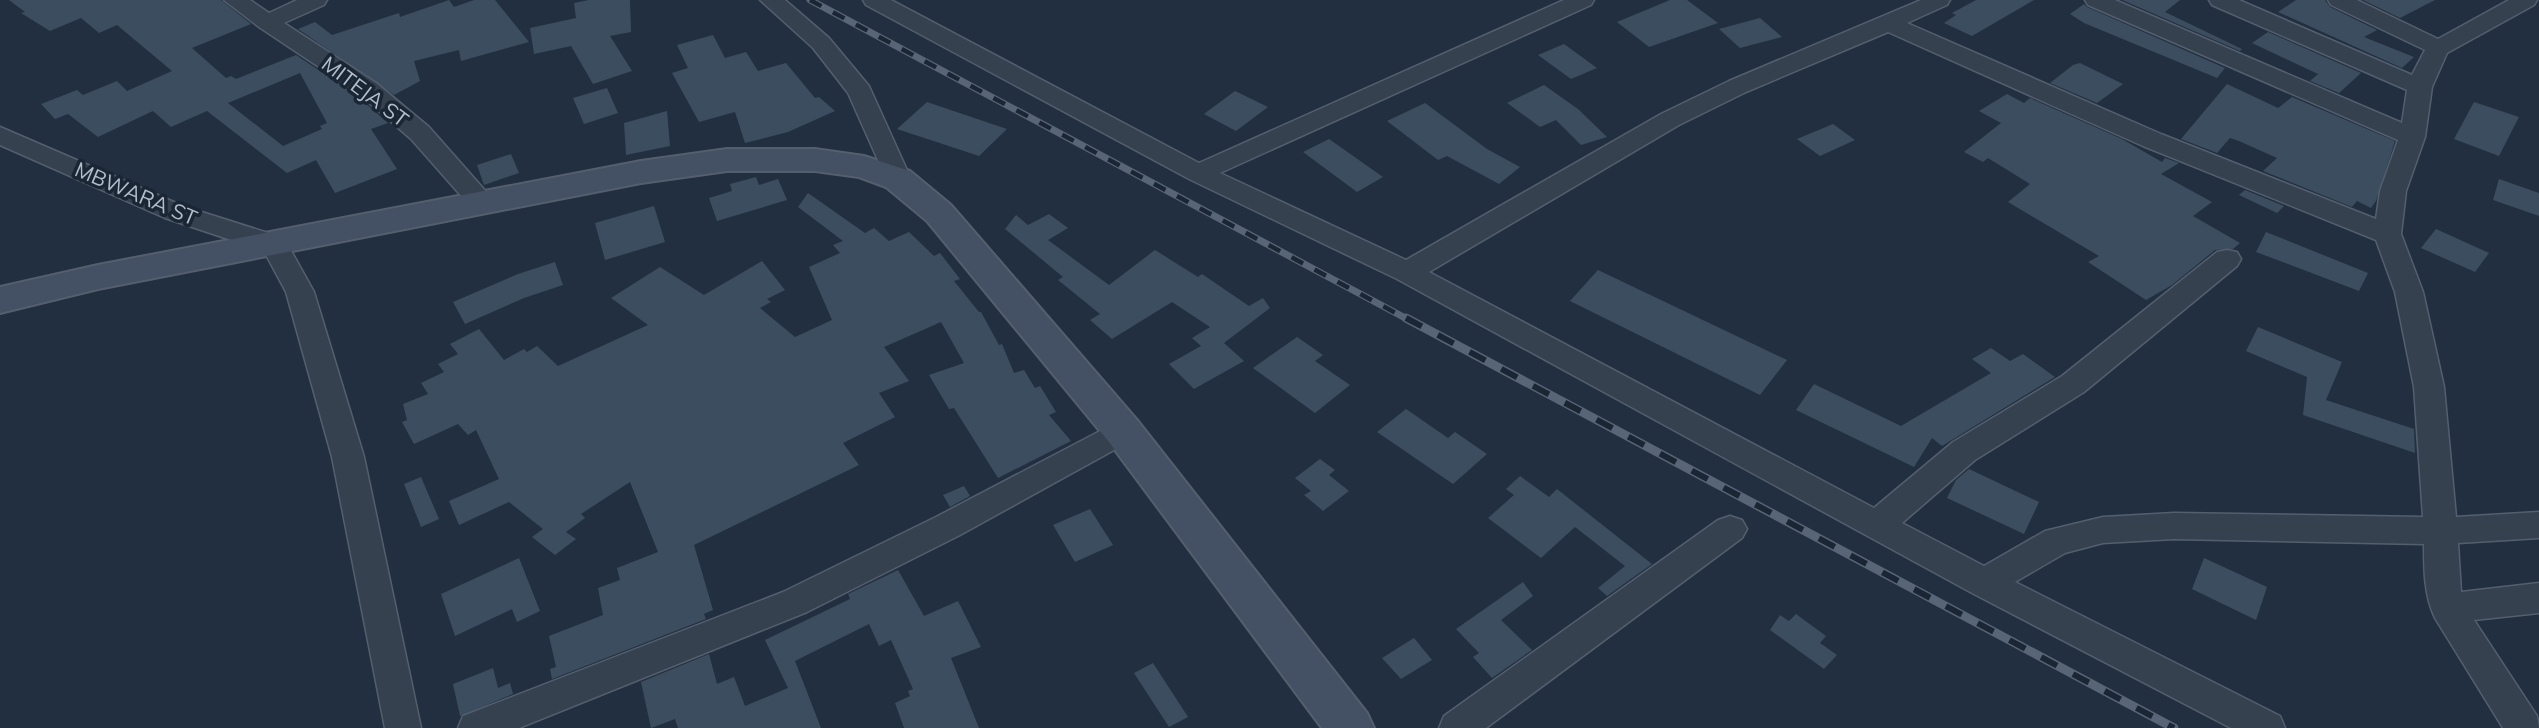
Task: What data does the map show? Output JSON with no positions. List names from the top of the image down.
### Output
{
  "streets": {
    "street": ["MITEJA ST", "MBWARA ST"]
  }
}
